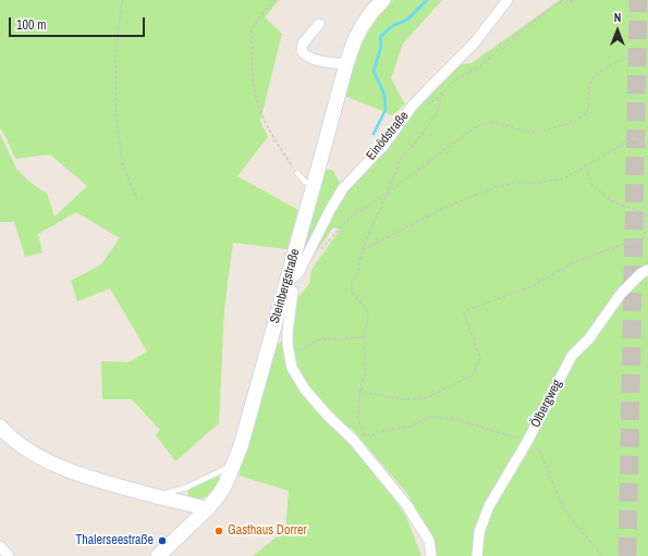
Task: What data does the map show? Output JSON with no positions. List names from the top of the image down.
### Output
{
  "streets": {
    "main road": ["Steinbergstraße"],
    "street": ["Einödstraße", "Ölbergweg"]
  },
  "crossings": [
    ["Einödstraße", "Steinbergstraße"]
  ],
  "places": ["Gasthaus Dorrer", "Thalerseestraße"],
  "scale_bar": "100 m",
  "north": "top"
}
